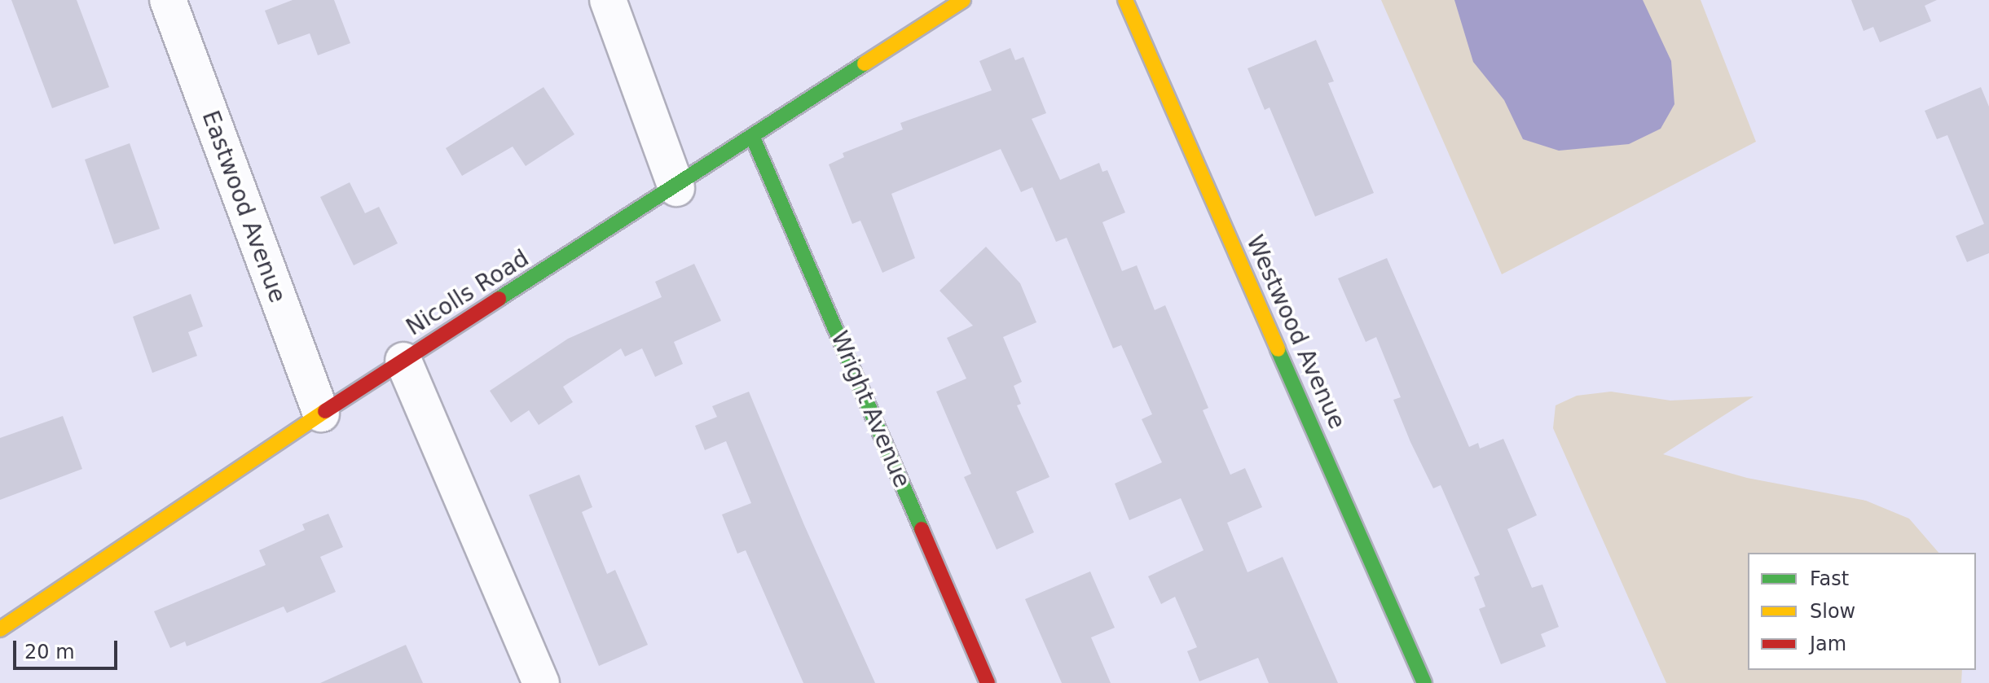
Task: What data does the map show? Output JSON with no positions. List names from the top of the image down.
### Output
{
  "streets": {
    "street": [
      "Eastwood Avenue",
      "Nicolls Road",
      "Westwood Avenue",
      "Wright Avenue"
    ]
  },
  "crossings": [
    ["Eastwood Avenue", "Nicolls Road"],
    ["Nicolls Road", "Wright Avenue"]
  ],
  "legend": ["Fast", "Slow", "Jam"],
  "scale_bar": "20 m"
}
